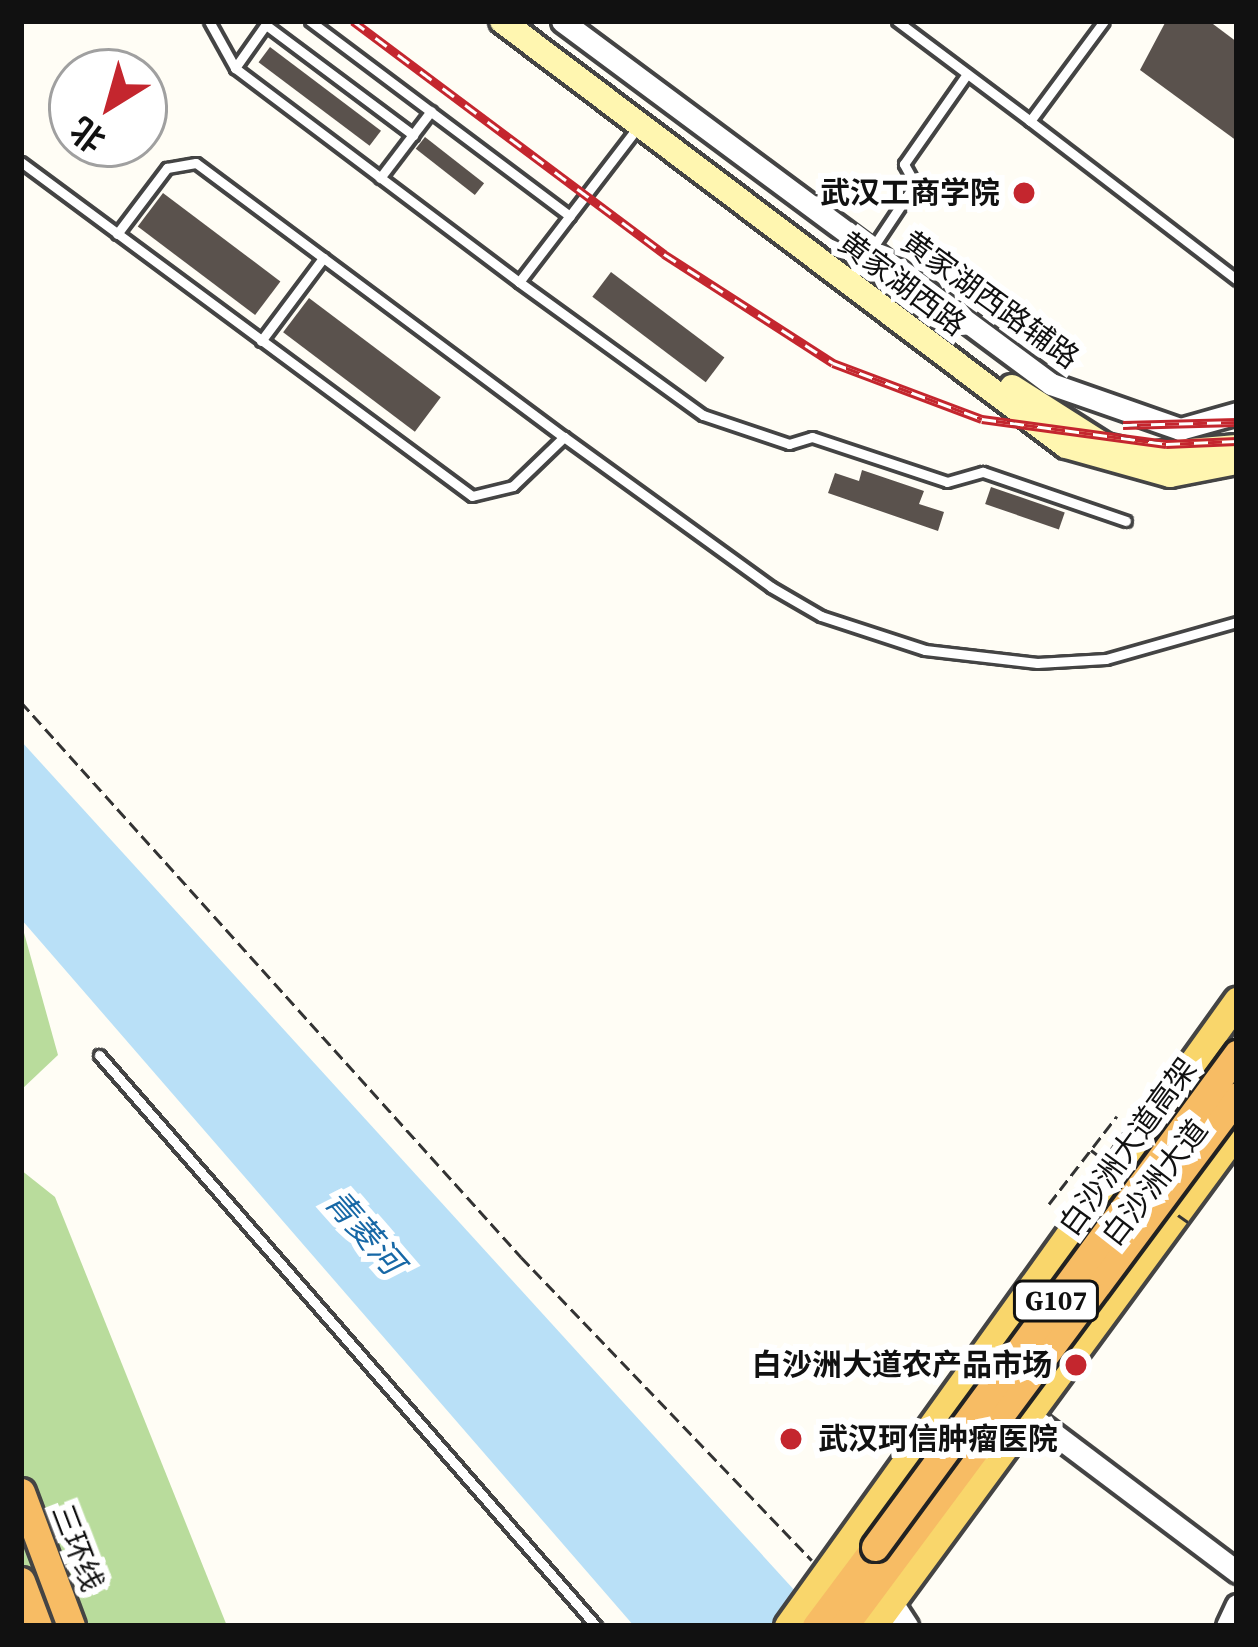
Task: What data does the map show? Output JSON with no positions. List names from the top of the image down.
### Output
{
  "streets": {
    "highway": ["白沙洲大道高架", "G107", "三环线"],
    "main road": ["黄家湖西路", "白沙洲大道"],
    "street": ["黄家湖西路辅路"]
  },
  "crossings": [
    ["黄家湖西路", "黄家湖西路辅路"]
  ],
  "water": ["青菱河"],
  "places": ["武汉工商学院", "白沙洲大道农产品市场", "武汉珂信肿瘤医院"],
  "north": "bottom left"
}
